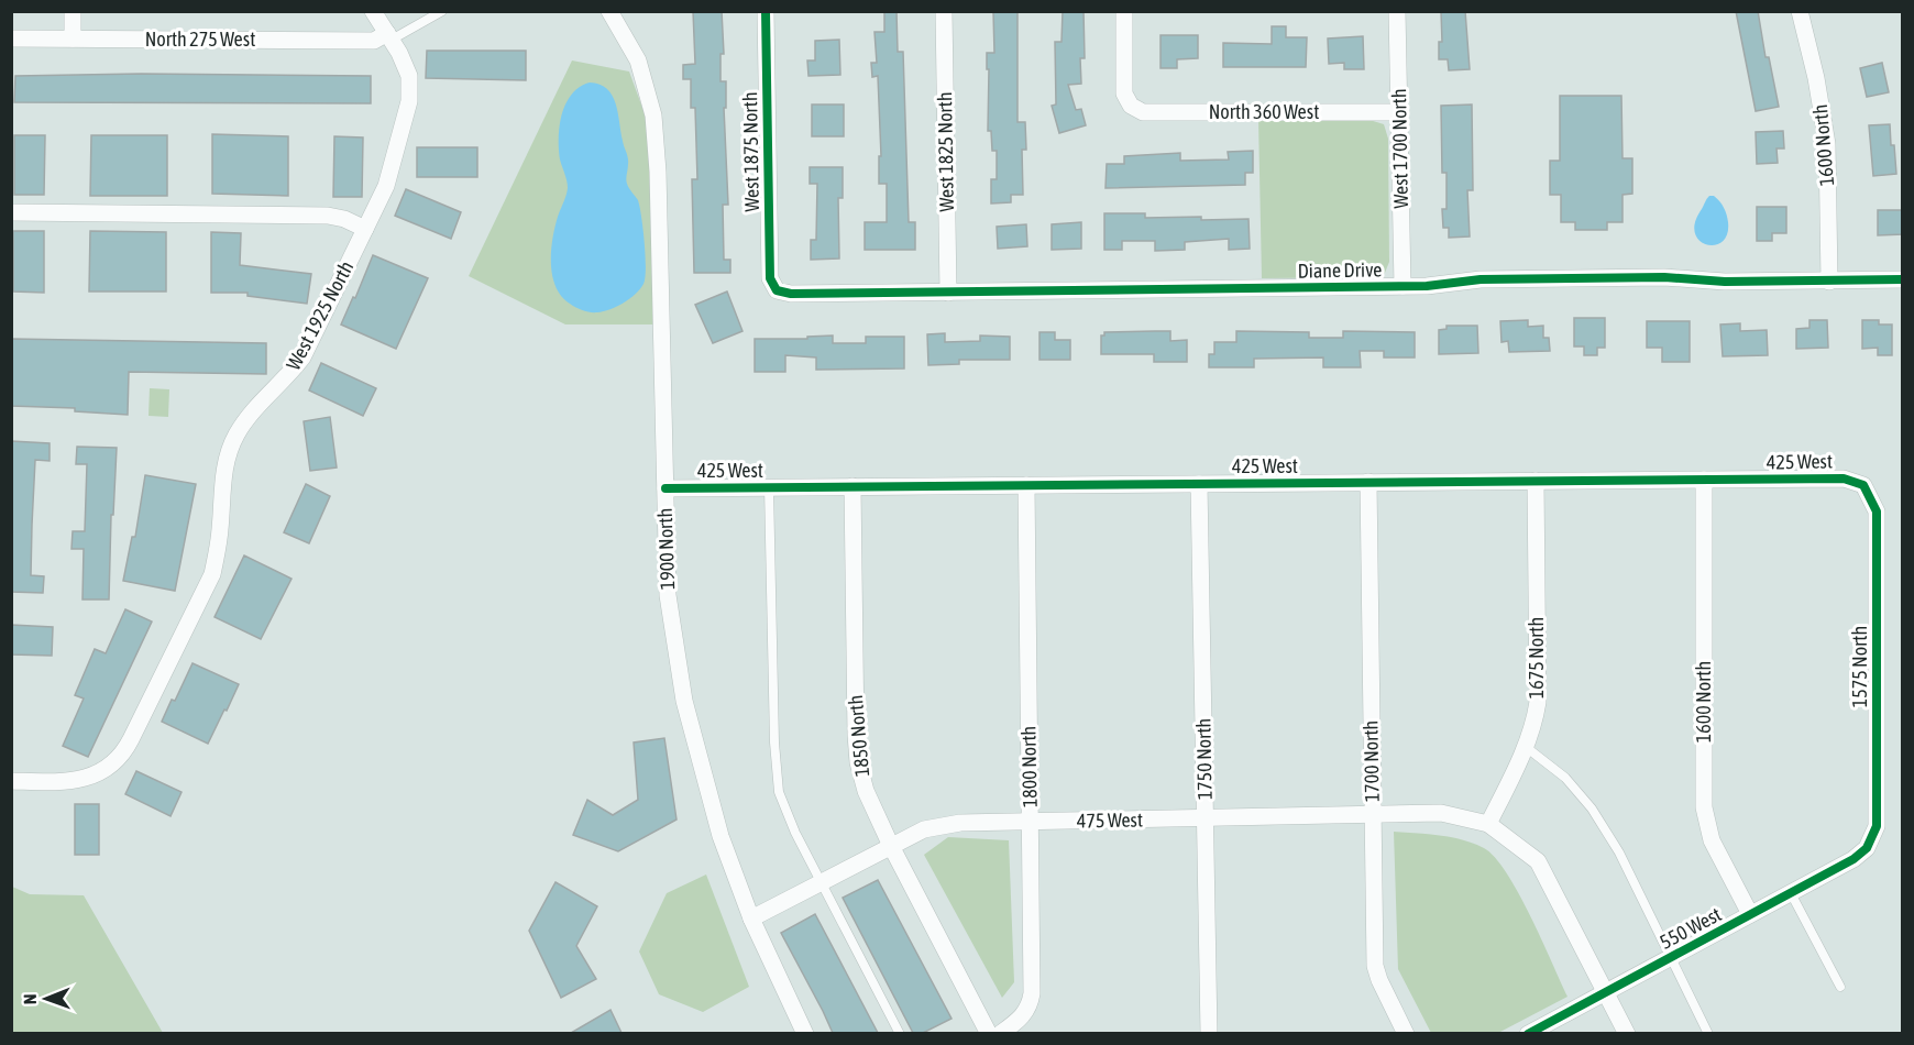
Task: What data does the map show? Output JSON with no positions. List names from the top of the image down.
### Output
{
  "streets": {
    "street": [
      "North 275 West",
      "North 360 West",
      "1600 North",
      "West 1700 North",
      "West 1875 North",
      "West 1825 North",
      "Diane Drive",
      "West 1925 North",
      "425 West",
      "1900 North",
      "1675 North",
      "1575 North",
      "1850 North",
      "1750 North",
      "1700 North",
      "1800 North",
      "475 West",
      "550 West"
    ]
  },
  "crossings": [
    ["North 275 West", "West 1925 North"],
    ["North 360 West", "West 1700 North"],
    ["1600 North", "Diane Drive"],
    ["1600 North", "425 West"],
    ["1600 North", "550 West"],
    ["West 1700 North", "Diane Drive"],
    ["West 1875 North", "Diane Drive"],
    ["West 1825 North", "Diane Drive"],
    ["425 West", "1900 North"],
    ["425 West", "1675 North"],
    ["425 West", "1575 North"],
    ["425 West", "1850 North"],
    ["425 West", "1750 North"],
    ["425 West", "1700 North"],
    ["425 West", "1800 North"],
    ["1900 North", "475 West"],
    ["1675 North", "475 West"],
    ["1575 North", "550 West"],
    ["1850 North", "475 West"],
    ["1750 North", "475 West"],
    ["1700 North", "475 West"],
    ["1800 North", "475 West"]
  ],
  "north": "left"
}
